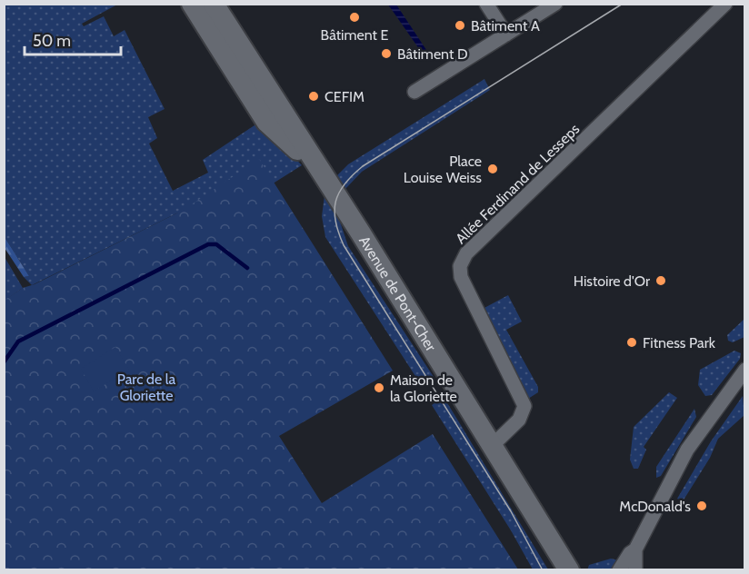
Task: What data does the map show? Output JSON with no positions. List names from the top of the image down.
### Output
{
  "streets": {
    "main road": ["Avenue de Pont-Cher"],
    "street": ["Allée Ferdinand de Lesseps"]
  },
  "crossings": [
    ["Allée Ferdinand de Lesseps", "Avenue de Pont-Cher"]
  ],
  "parks": ["Parc de la Gloriette"],
  "places": [
    "Bâtiment E",
    "Bâtiment A",
    "Bâtiment D",
    "CEFIM",
    "Place Louise Weiss",
    "Histoire d'Or",
    "Fitness Park",
    "Maison de la Gloriette",
    "McDonald's"
  ],
  "scale_bar": "50 m"
}
